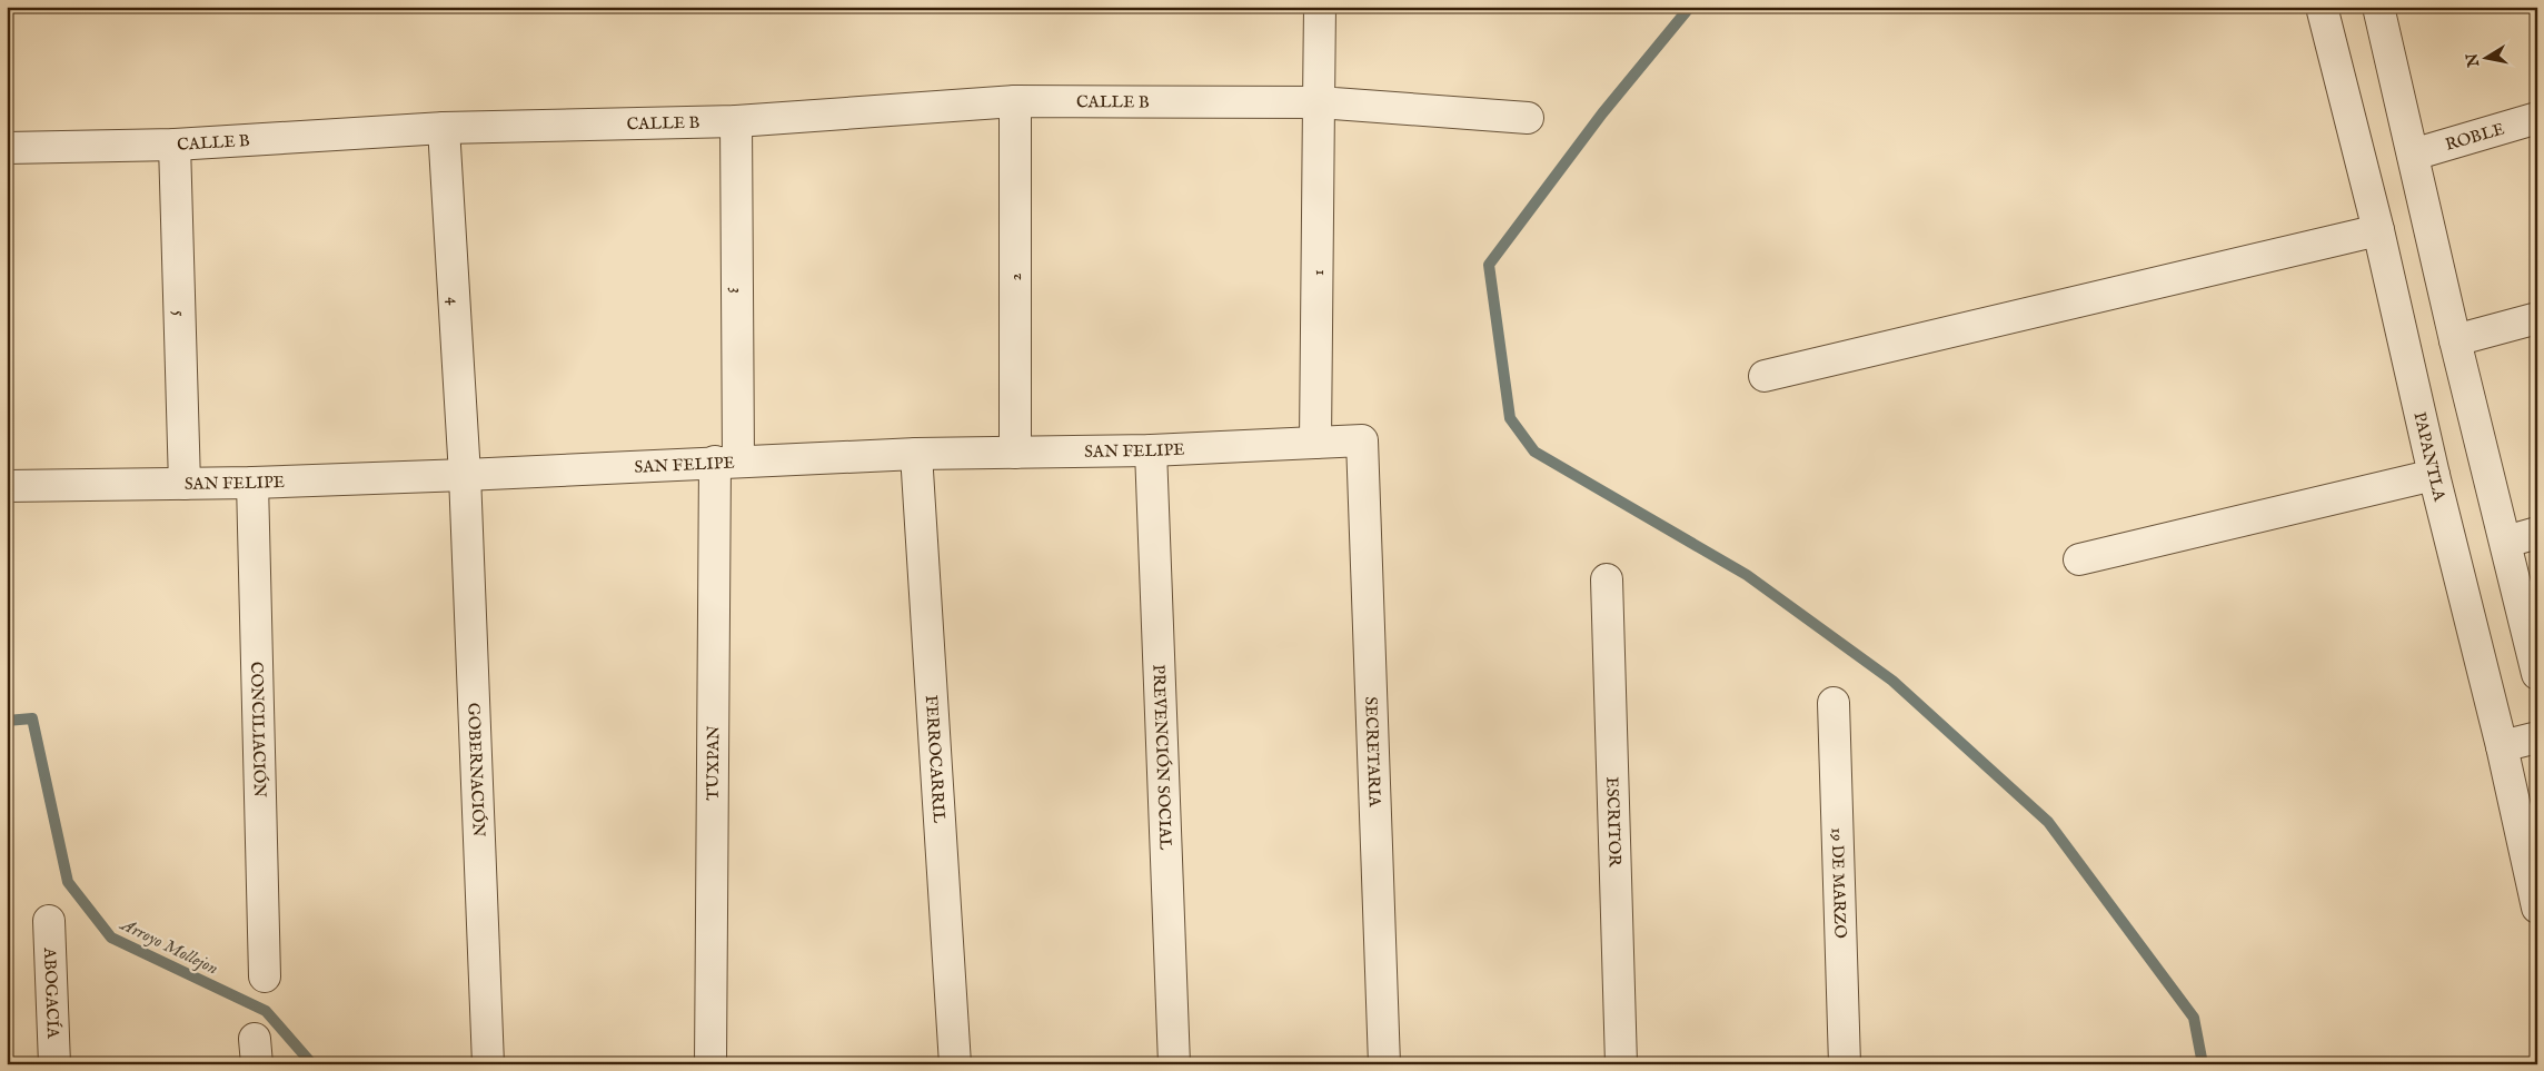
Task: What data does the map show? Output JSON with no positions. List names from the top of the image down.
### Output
{
  "streets": {
    "street": [
      "CALLE B",
      "ROBLE",
      "1",
      "2",
      "3",
      "4",
      "5",
      "SAN FELIPE",
      "PAPANTLA",
      "CONCILIACIÓN",
      "SECRETARIA",
      "PREVENCIÓN SOCIAL",
      "FERROCARRIL",
      "TUXPAN",
      "GOBERNACIÓN",
      "ESCRITOR",
      "19 DE MARZO",
      "ABOGACÍA"
    ]
  },
  "crossings": [
    ["CALLE B", "1"],
    ["CALLE B", "2"],
    ["CALLE B", "3"],
    ["CALLE B", "4"],
    ["CALLE B", "5"],
    ["1", "SAN FELIPE"],
    ["2", "SAN FELIPE"],
    ["3", "SAN FELIPE"],
    ["3", "TUXPAN"],
    ["4", "SAN FELIPE"],
    ["4", "GOBERNACIÓN"],
    ["5", "SAN FELIPE"],
    ["SAN FELIPE", "CONCILIACIÓN"],
    ["SAN FELIPE", "SECRETARIA"],
    ["SAN FELIPE", "PREVENCIÓN SOCIAL"],
    ["SAN FELIPE", "FERROCARRIL"],
    ["SAN FELIPE", "TUXPAN"],
    ["SAN FELIPE", "GOBERNACIÓN"]
  ],
  "water": ["Arroyo Mollejon"],
  "north": "left"
}
